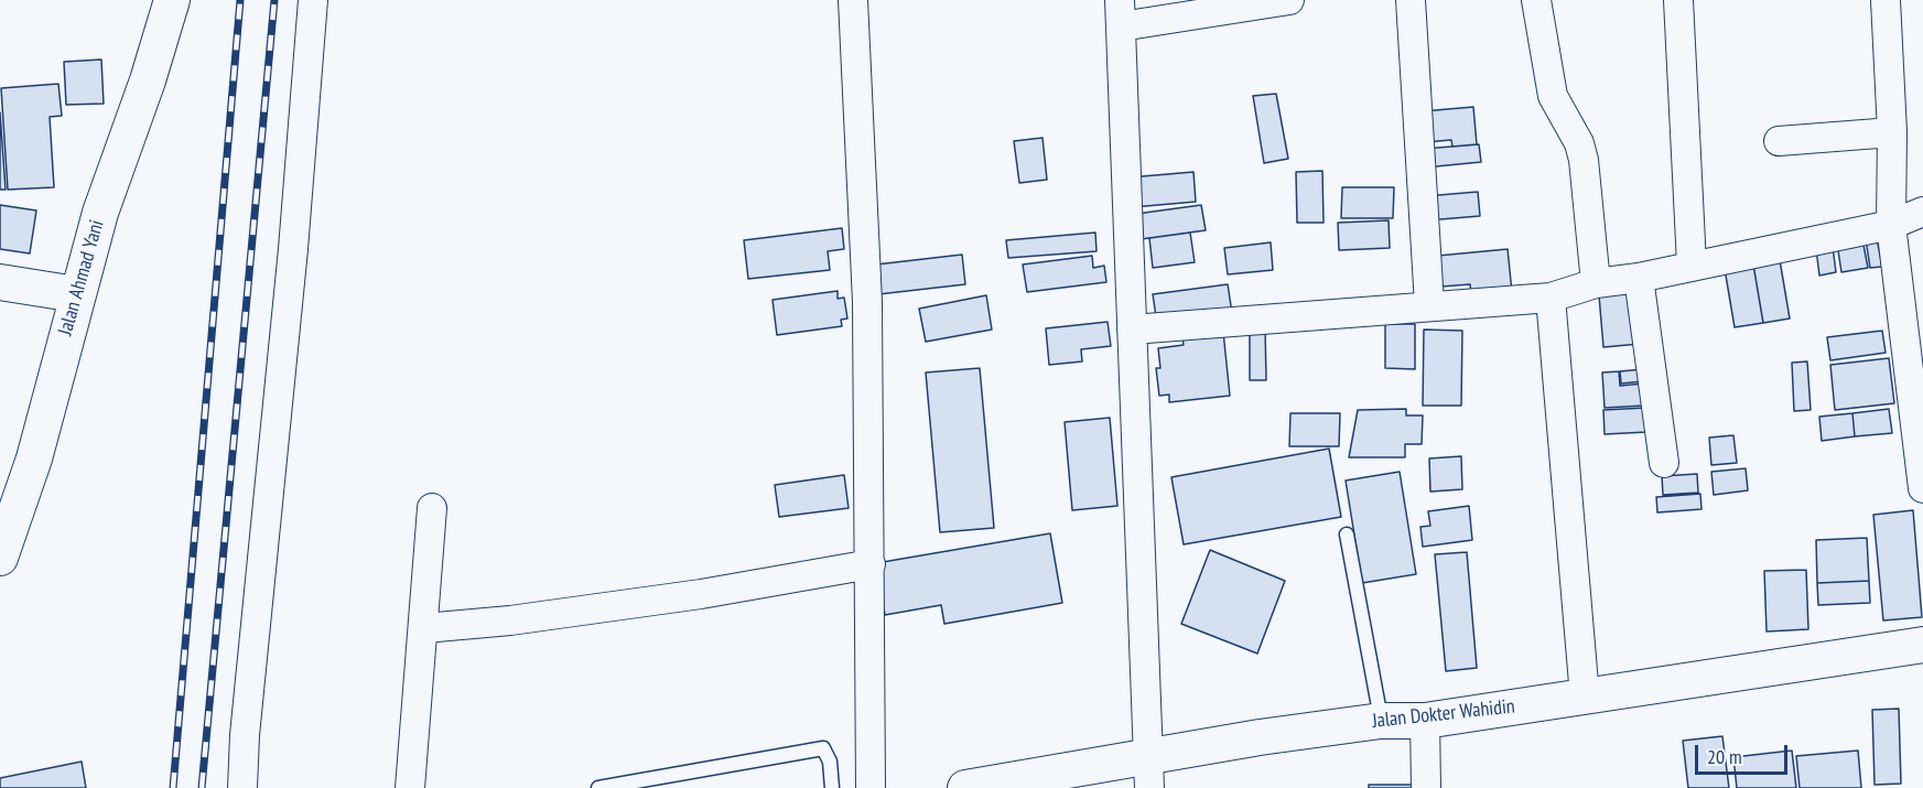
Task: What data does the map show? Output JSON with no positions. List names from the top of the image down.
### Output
{
  "streets": {
    "street": ["Jalan Ahmad Yani", "Jalan Dokter Wahidin"]
  },
  "scale_bar": "20 m"
}
